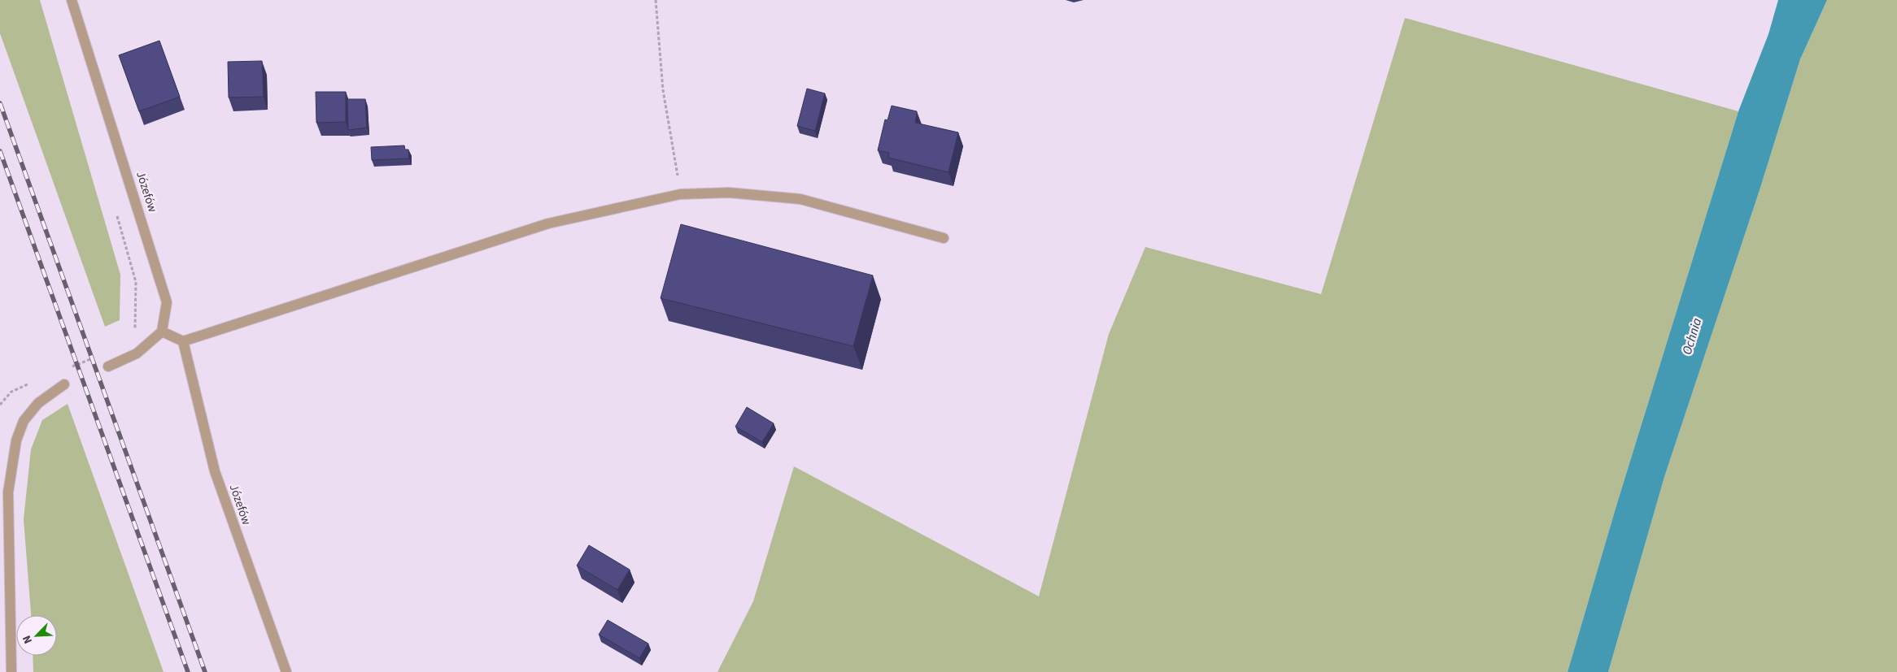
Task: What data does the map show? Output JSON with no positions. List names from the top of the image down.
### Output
{
  "streets": {
    "street": ["Józefów"]
  },
  "water": ["Ochnia"],
  "north": "bottom left"
}
